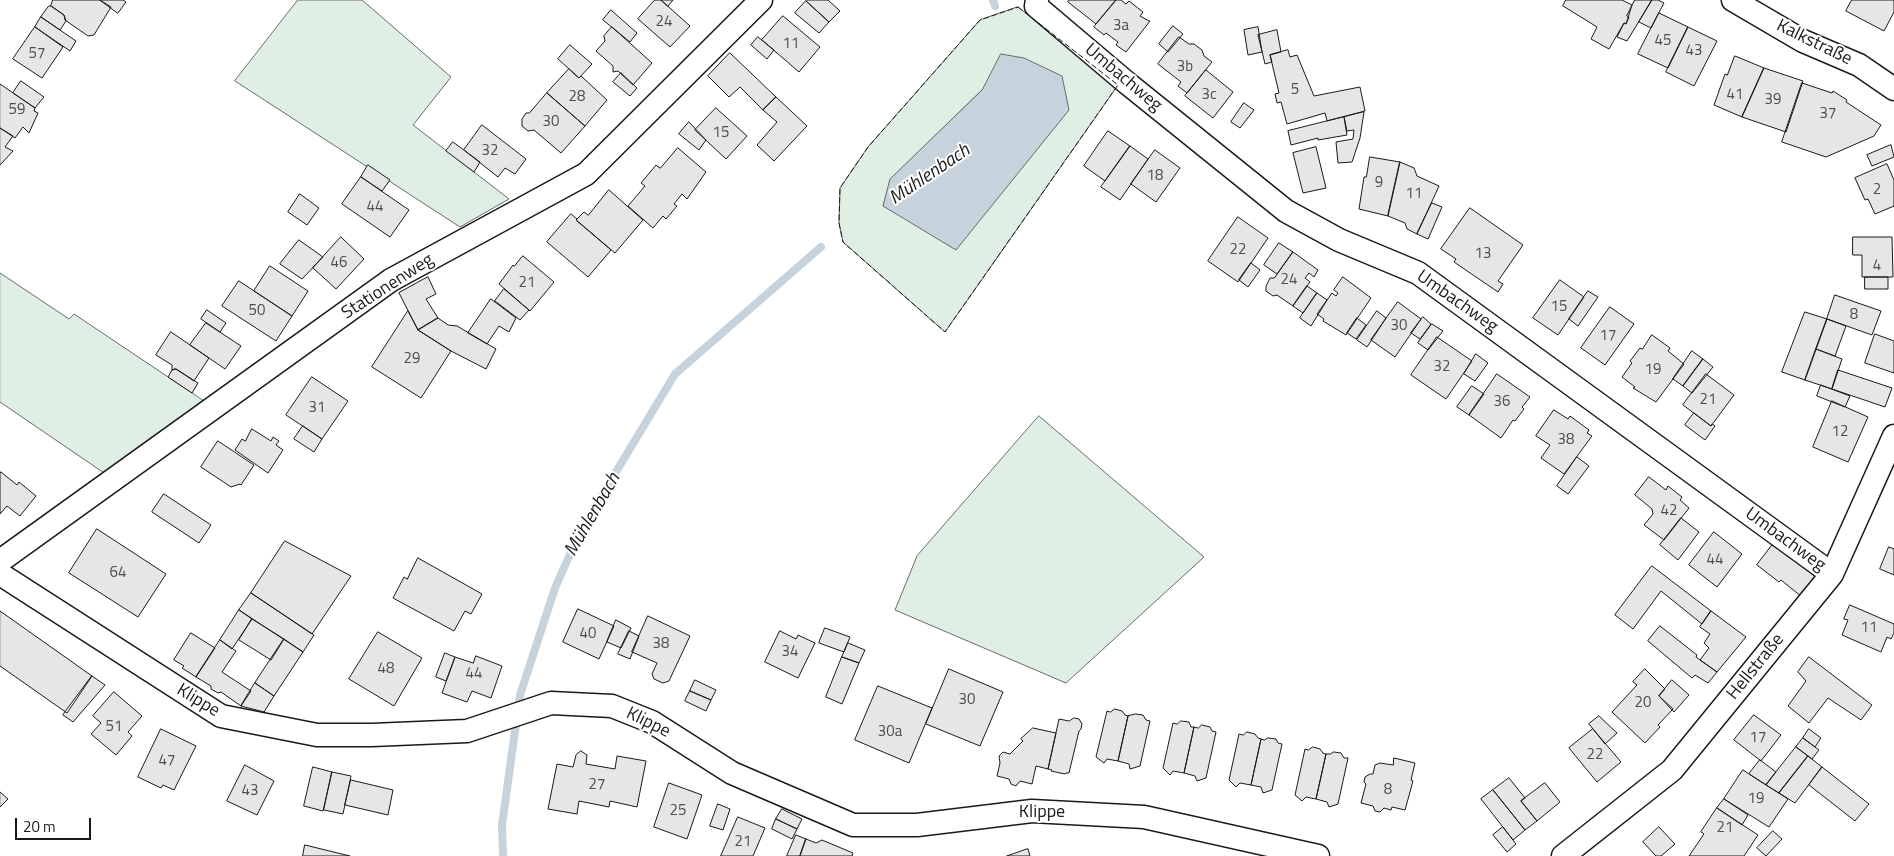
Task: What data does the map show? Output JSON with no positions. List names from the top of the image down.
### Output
{
  "streets": {
    "street": [
      "Kalkstraße",
      "Umbachweg",
      "Stationenweg",
      "Hellstraße",
      "Klippe"
    ]
  },
  "crossings": [
    ["Umbachweg", "Hellstraße"]
  ],
  "water": ["Mühlenbach"],
  "house_numbers": [
    "24",
    "3a",
    "45",
    "11",
    "43",
    "57",
    "3b",
    "5",
    "3c",
    "41",
    "28",
    "39",
    "59",
    "37",
    "30",
    "15",
    "32",
    "18",
    "9",
    "2",
    "11",
    "44",
    "22",
    "13",
    "46",
    "4",
    "24",
    "21",
    "15",
    "50",
    "8",
    "30",
    "17",
    "29",
    "32",
    "19",
    "21",
    "36",
    "31",
    "12",
    "38",
    "42",
    "44",
    "64",
    "11",
    "40",
    "38",
    "34",
    "48",
    "44",
    "30",
    "20",
    "51",
    "30a",
    "17",
    "22",
    "47",
    "27",
    "8",
    "43",
    "19",
    "25",
    "21",
    "21"
  ],
  "scale_bar": "20 m"
}
